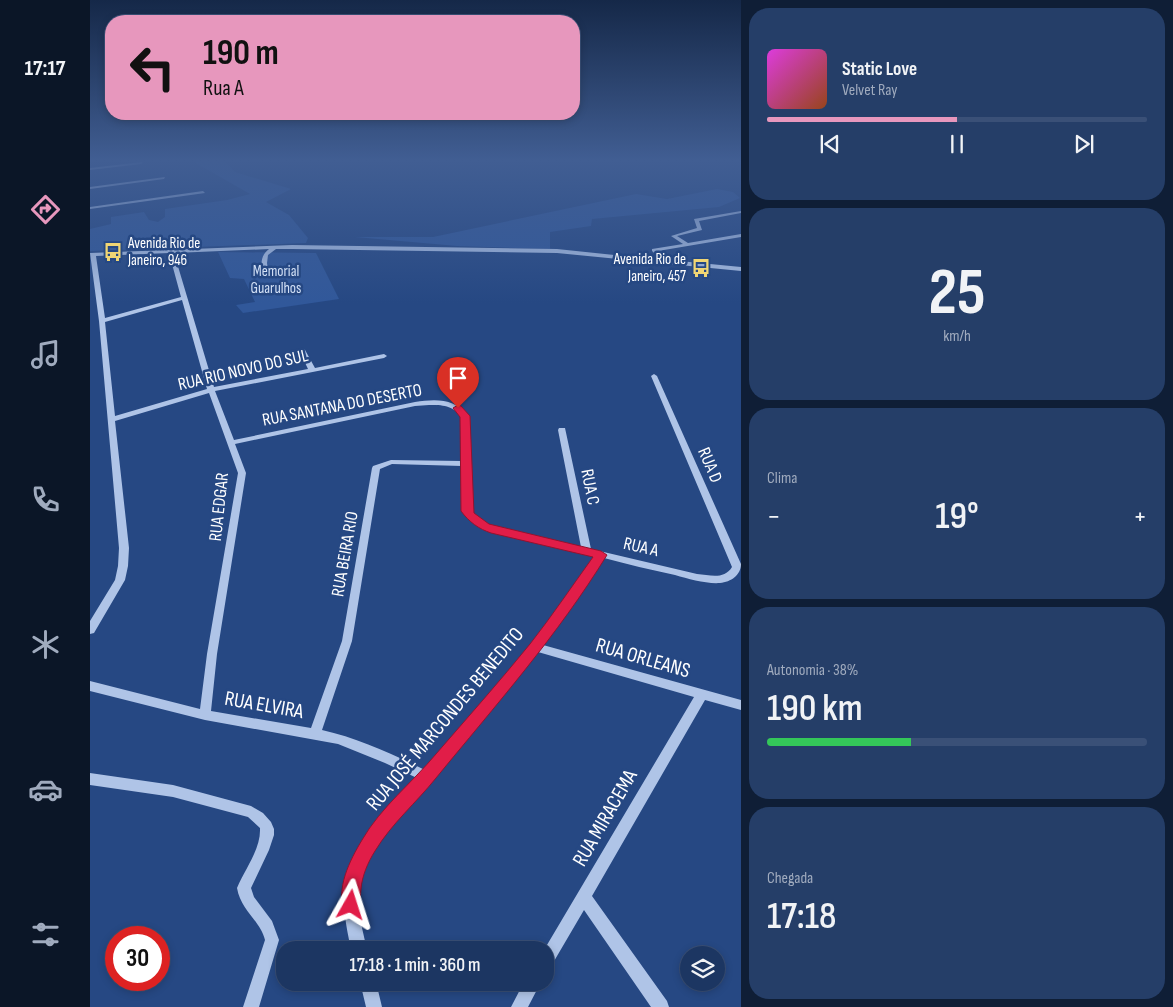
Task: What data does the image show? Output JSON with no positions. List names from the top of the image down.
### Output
{
  "streets": {
    "street": [
      "RUA RIO NOVO DO SUL",
      "RUA SANTANA DO DESERTO",
      "RUA D",
      "RUA C",
      "RUA EDGAR",
      "RUA A",
      "RUA BEIRA RIO",
      "RUA ORLEANS",
      "RUA ELVIRA",
      "RUA JOSÉ MARCONDES BENEDITO",
      "RUA MIRACEMA"
    ]
  },
  "crossings": [
    ["RUA RIO NOVO DO SUL", "RUA EDGAR"],
    ["RUA SANTANA DO DESERTO", "RUA EDGAR"],
    ["RUA SANTANA DO DESERTO", "RUA A"],
    ["RUA SANTANA DO DESERTO", "RUA BEIRA RIO"],
    ["RUA D", "RUA A"],
    ["RUA C", "RUA A"],
    ["RUA EDGAR", "RUA ELVIRA"],
    ["RUA A", "RUA BEIRA RIO"],
    ["RUA A", "RUA JOSÉ MARCONDES BENEDITO"],
    ["RUA BEIRA RIO", "RUA ELVIRA"],
    ["RUA ORLEANS", "RUA JOSÉ MARCONDES BENEDITO"],
    ["RUA ORLEANS", "RUA MIRACEMA"],
    ["RUA ELVIRA", "RUA JOSÉ MARCONDES BENEDITO"]
  ],
  "parks": ["Memorial Guarulhos"],
  "places": {
    "bus stop": ["Avenida Rio de Janeiro, 946", "Avenida Rio de Janeiro, 457"]
  },
  "page": {
    "tabs": "17:17",
    "turn": ["190 m", "Rua A"],
    "song": ["Static Love", "Velvet Ray"],
    "tile": [
      ["25", "km/h"],
      "Clima",
      ["Autonomia · 38%", "190 km"],
      ["Chegada", "17:18"]
    ],
    "heat": ["−", "19°", "+"],
    "limit": "30",
    "trip": "17:18 · 1 min · 360 m"
  }
}
